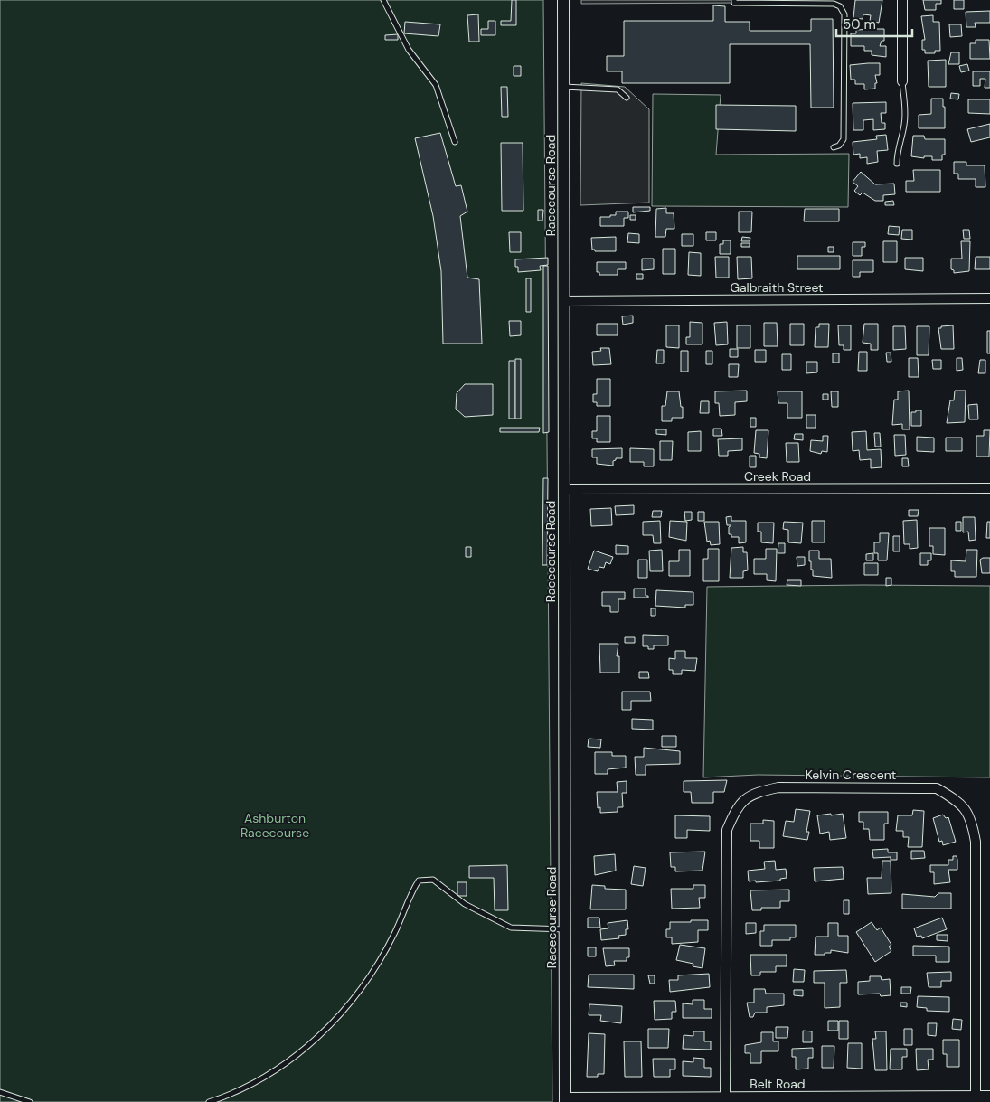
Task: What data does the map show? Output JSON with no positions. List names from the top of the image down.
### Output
{
  "streets": {
    "street": [
      "Racecourse Road",
      "Galbraith Street",
      "Creek Road",
      "Kelvin Crescent",
      "Belt Road"
    ]
  },
  "crossings": [
    ["Racecourse Road", "Galbraith Street"],
    ["Racecourse Road", "Creek Road"],
    ["Racecourse Road", "Belt Road"],
    ["Kelvin Crescent", "Belt Road"]
  ],
  "parks": ["Ashburton Racecourse"],
  "scale_bar": "50 m"
}
